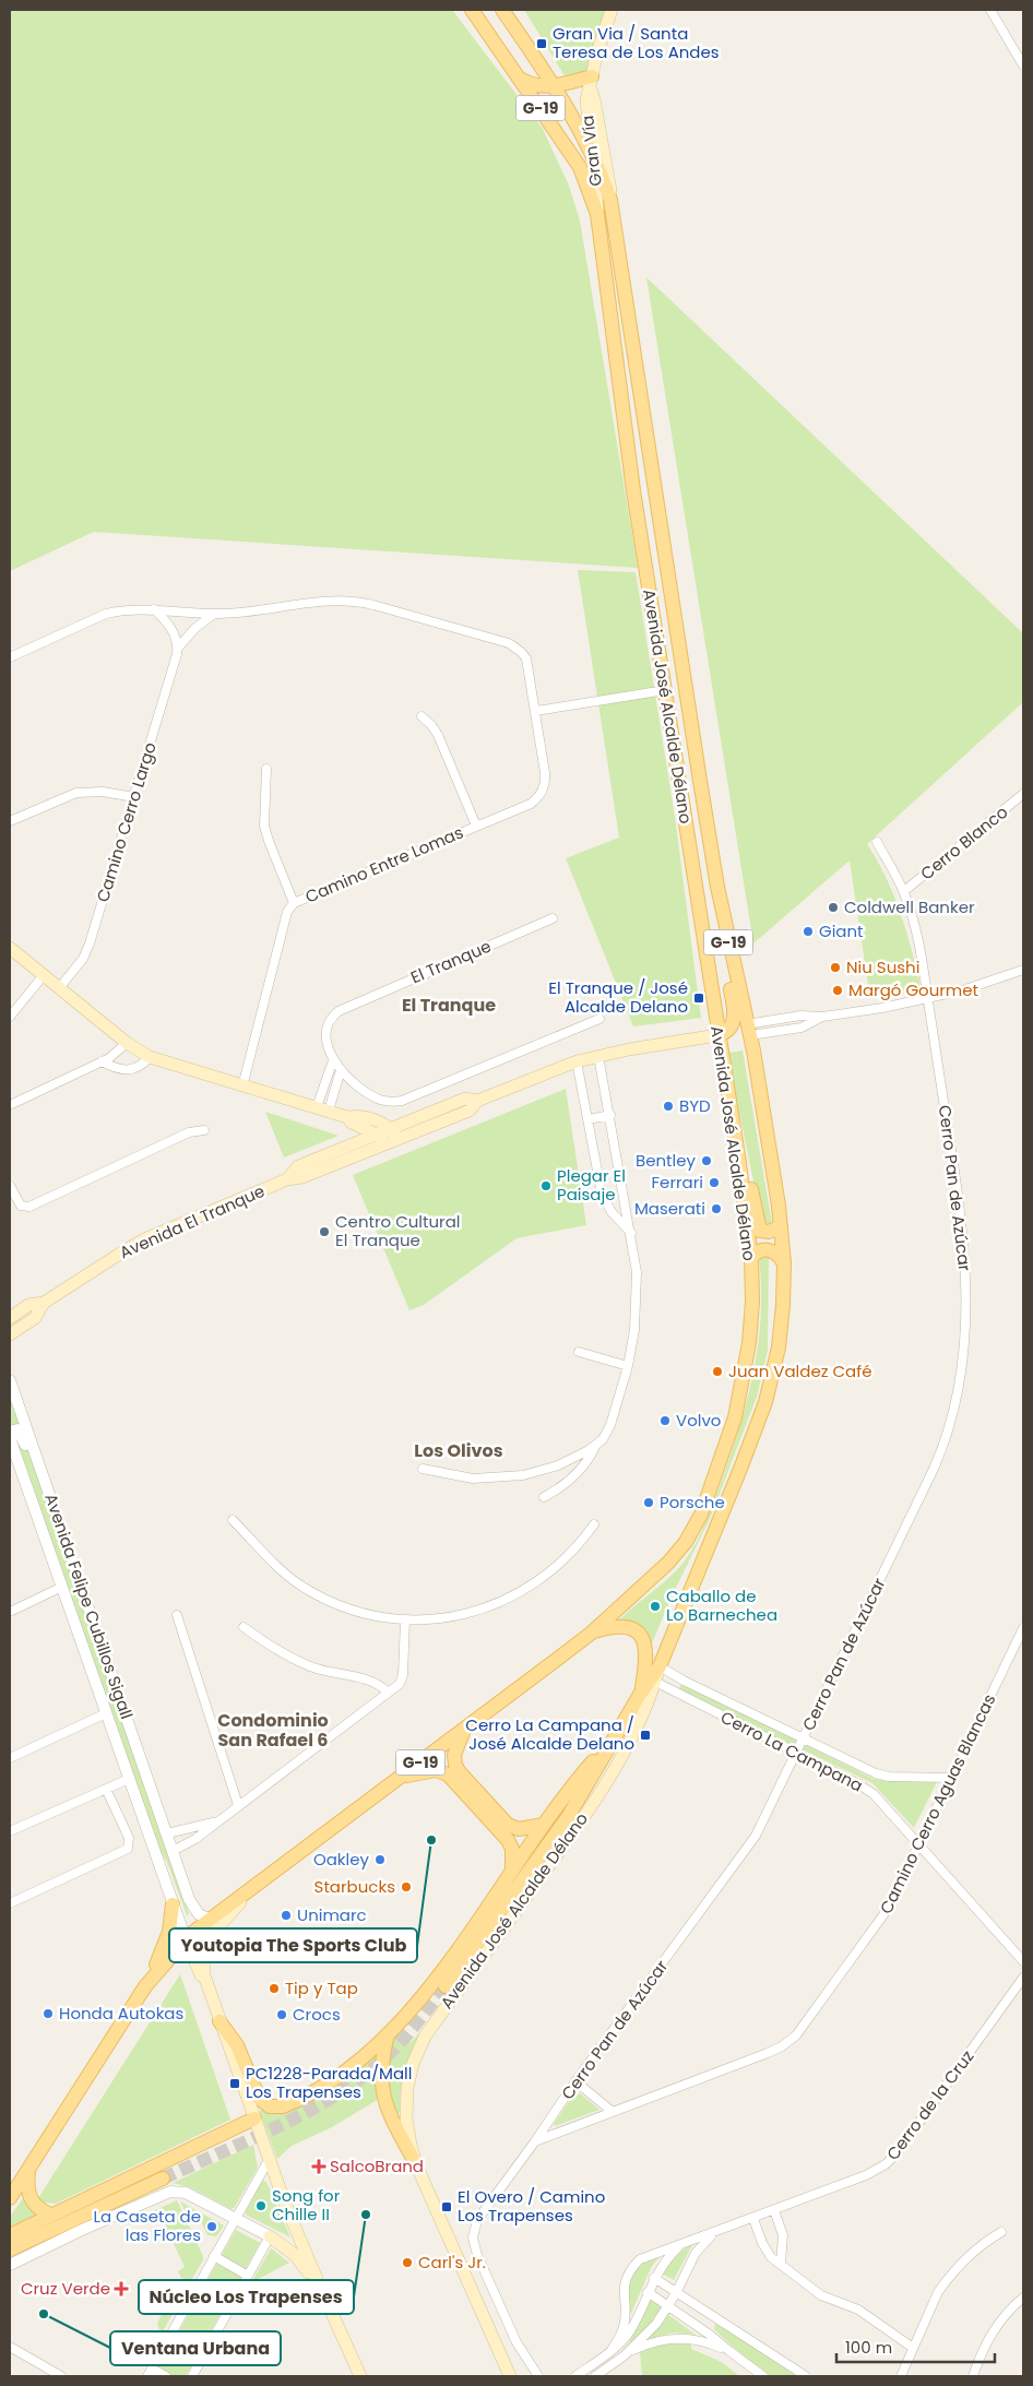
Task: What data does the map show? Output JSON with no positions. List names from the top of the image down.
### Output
{
  "streets": {
    "main road": [
      "G-19",
      "Gran Vía",
      "Avenida José Alcalde Délano",
      "Avenida El Tranque"
    ],
    "street": [
      "Camino Cerro Largo",
      "Cerro Blanco",
      "Camino Entre Lomas",
      "El Tranque",
      "Cerro Pan de Azúcar",
      "Avenida Felipe Cubillos Sigall",
      "Cerro La Campana",
      "Camino Cerro Aguas Blancas",
      "Cerro de la Cruz"
    ]
  },
  "crossings": [
    ["G-19", "Gran Vía"],
    ["G-19", "Avenida José Alcalde Délano"],
    ["Gran Vía", "Avenida José Alcalde Délano"],
    ["Avenida José Alcalde Délano", "Avenida El Tranque"],
    ["Avenida José Alcalde Délano", "Avenida Felipe Cubillos Sigall"],
    ["Avenida José Alcalde Délano", "Cerro La Campana"],
    ["Camino Cerro Largo", "Camino Entre Lomas"],
    ["Cerro Blanco", "Cerro Pan de Azúcar"],
    ["Cerro Pan de Azúcar", "Cerro La Campana"],
    ["Cerro Pan de Azúcar", "Camino Cerro Aguas Blancas"],
    ["Cerro La Campana", "Camino Cerro Aguas Blancas"]
  ],
  "districts": ["El Tranque", "Los Olivos", "Condominio San Rafael 6"],
  "places": {
    "transit": [
      "Gran Via / Santa Teresa de Los Andes",
      "El Tranque / José Alcalde Delano",
      "Cerro La Campana / José Alcalde Delano",
      "PC1228-Parada/Mall Los Trapenses",
      "El Overo / Camino Los Trapenses"
    ],
    "other": [
      "Coldwell Banker",
      "Giant",
      "Niu Sushi",
      "Margó Gourmet",
      "BYD",
      "Bentley",
      "Ferrari",
      "Plegar El Paisaje",
      "Maserati",
      "Centro Cultural El Tranque",
      "Juan Valdez Café",
      "Volvo",
      "Porsche",
      "Caballo de Lo Barnechea",
      "Youtopia The Sports Club",
      "Oakley",
      "Starbucks",
      "Unimarc",
      "Tip y Tap",
      "Honda Autokas",
      "Crocs",
      "Song for Chille II",
      "Núcleo Los Trapenses",
      "La Caseta de las Flores",
      "Carl's Jr.",
      "Ventana Urbana"
    ],
    "health": ["SalcoBrand", "Cruz Verde"]
  },
  "scale_bar": "100 m"
}
